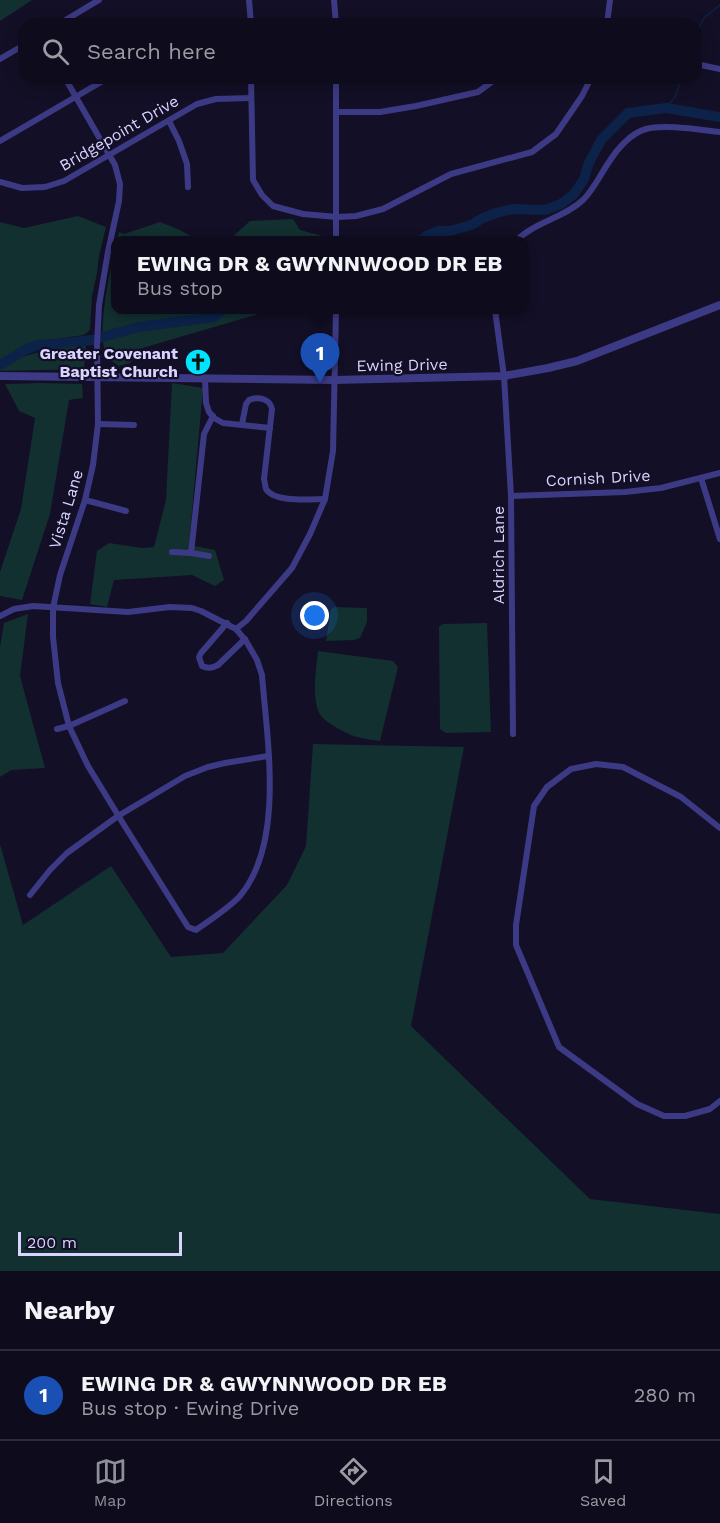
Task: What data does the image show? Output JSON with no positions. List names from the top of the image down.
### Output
{
  "streets": {
    "street": [
      "Bridgepoint Drive",
      "Ewing Drive",
      "Cornish Drive",
      "Vista Lane",
      "Aldrich Lane"
    ]
  },
  "crossings": [
    ["Bridgepoint Drive", "Vista Lane"],
    ["Ewing Drive", "Vista Lane"],
    ["Ewing Drive", "Aldrich Lane"],
    ["Cornish Drive", "Aldrich Lane"]
  ],
  "places": {
    "church": ["Greater Covenant Baptist Church"]
  },
  "scale_bar": "200 m",
  "page": {
    "search": "Search here",
    "popup": ["EWING DR & GWYNNWOOD DR EB", "Bus stop"],
    "pins": "1",
    "scale": "200 m",
    "heading": "Nearby",
    "list": [
      {
        "mark": "1",
        "name": "EWING DR & GWYNNWOOD DR EB",
        "note": "Bus stop · Ewing Drive",
        "value": "280 m"
      }
    ],
    "nav": ["Map", "Directions", "Saved"]
  }
}
